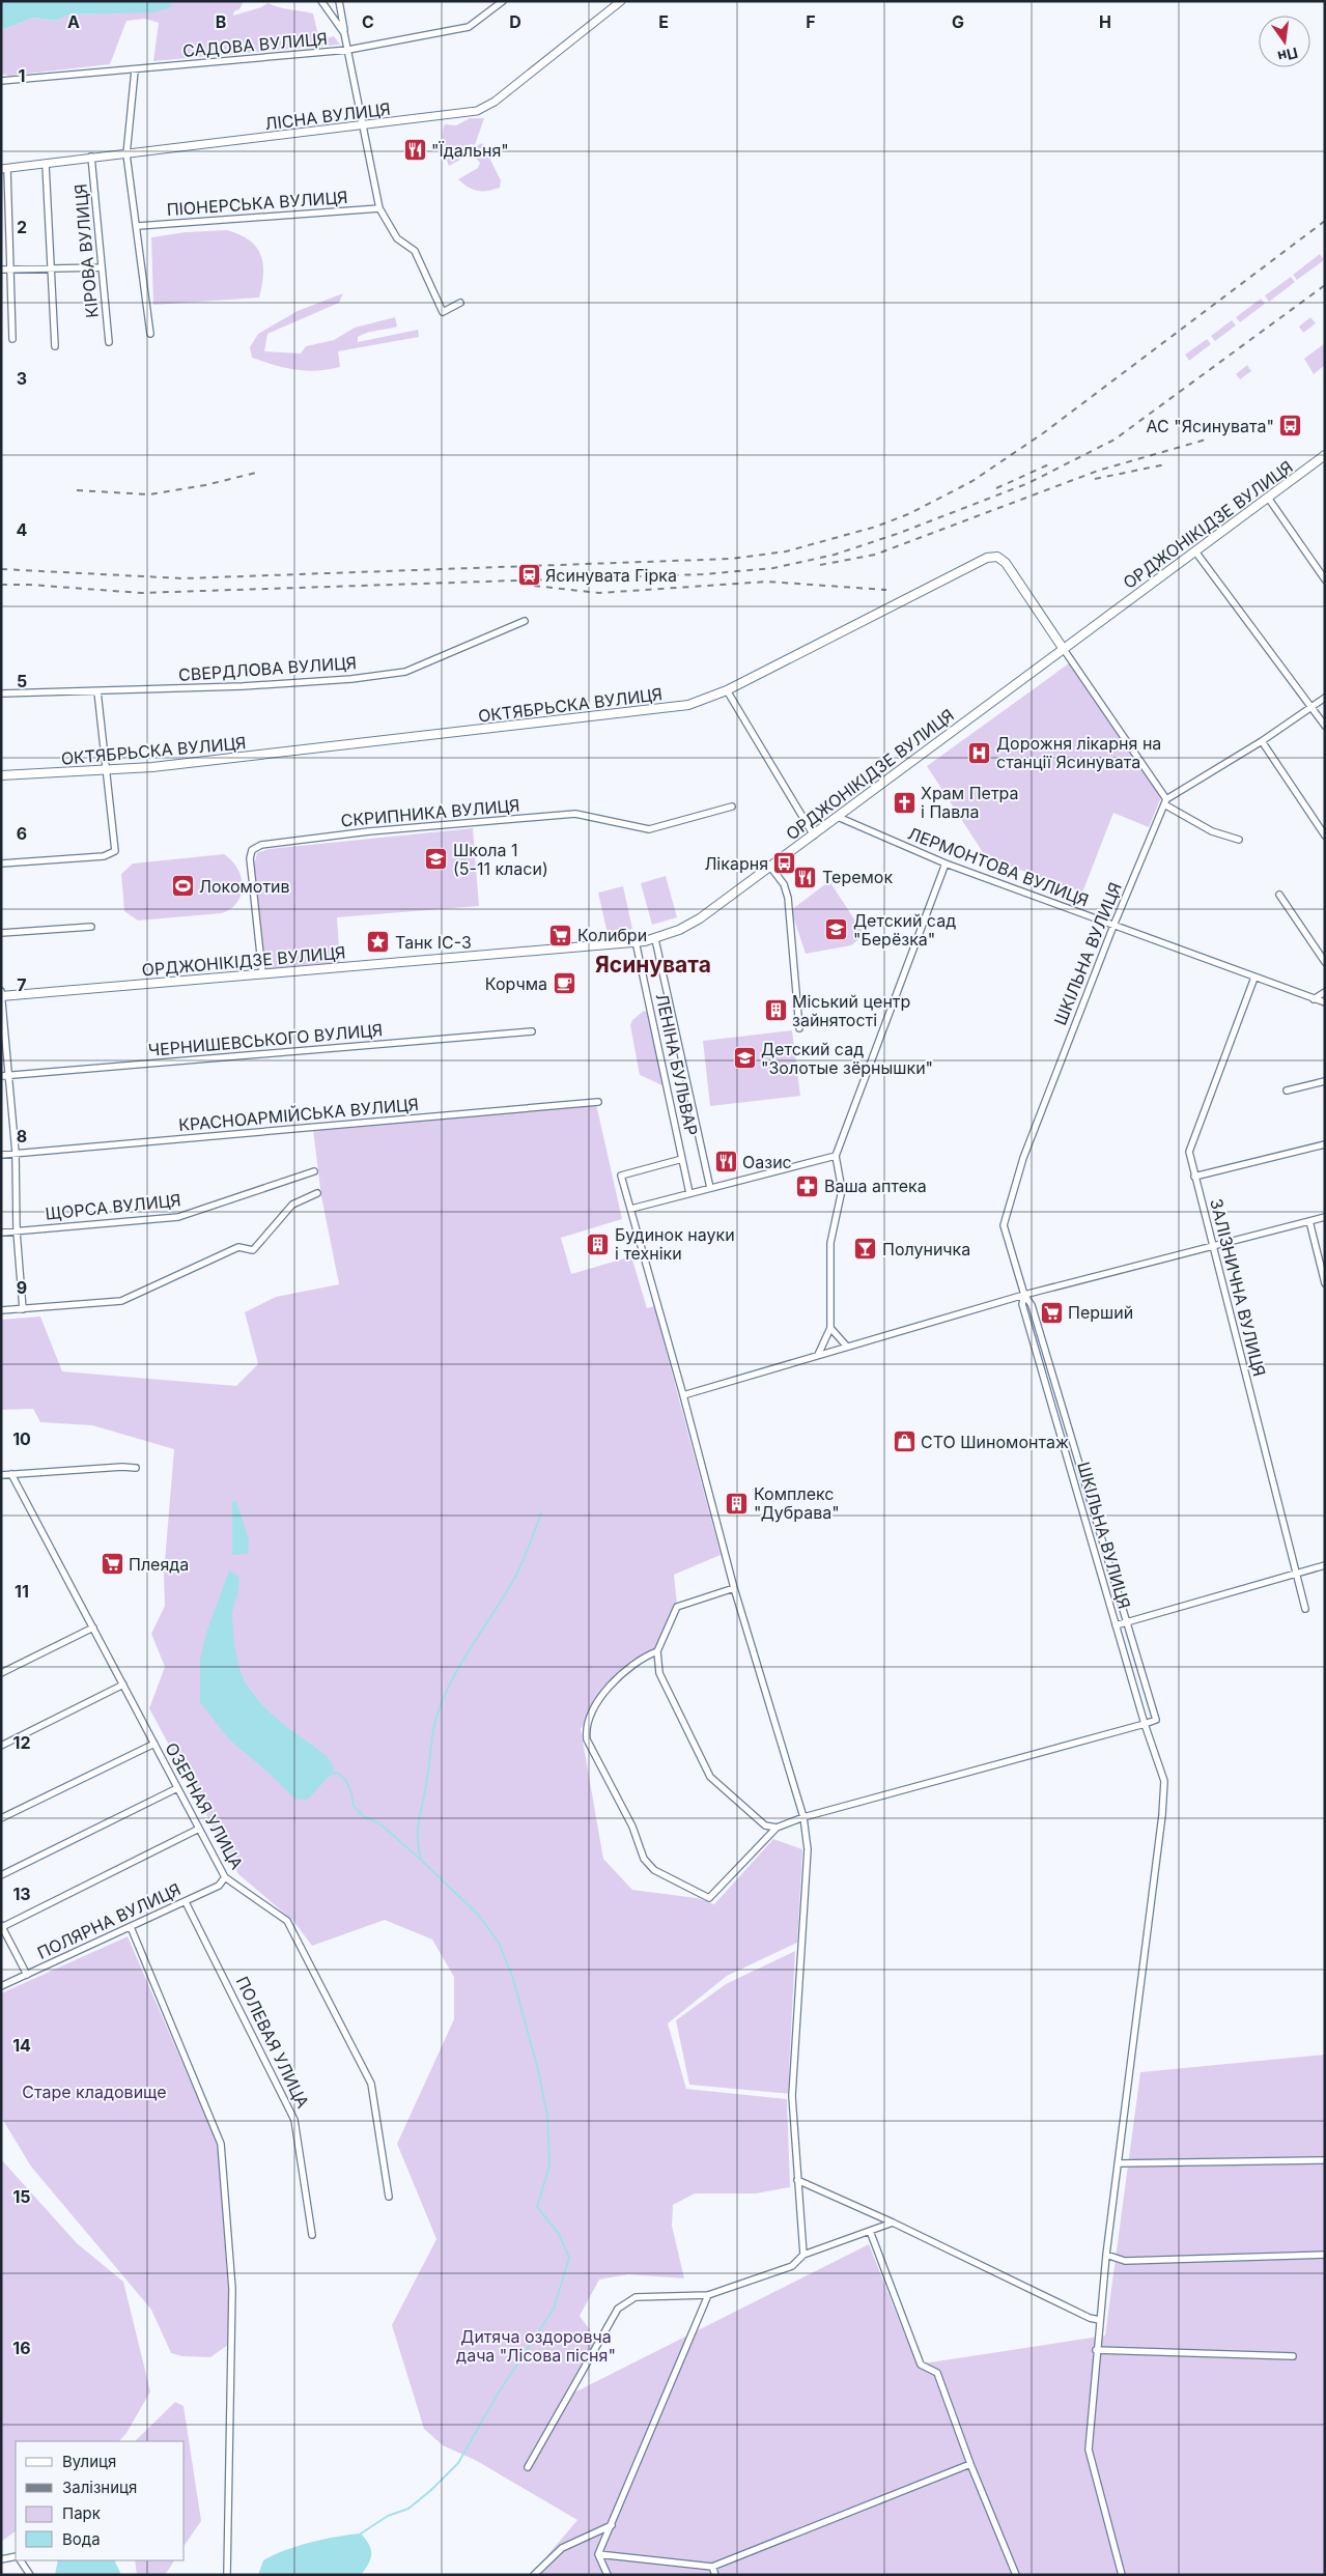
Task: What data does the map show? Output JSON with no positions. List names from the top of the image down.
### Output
{
  "streets": {
    "main road": ["ОРДЖОНІКІДЗЕ ВУЛИЦЯ", "ОКТЯБРЬСКА ВУЛИЦЯ"],
    "street": [
      "САДОВА ВУЛИЦЯ",
      "ЛІСНА ВУЛИЦЯ",
      "ПІОНЕРСЬКА ВУЛИЦЯ",
      "КІРОВА ВУЛИЦЯ",
      "СВЕРДЛОВА ВУЛИЦЯ",
      "СКРИПНИКА ВУЛИЦЯ",
      "ЛЕРМОНТОВА ВУЛИЦЯ",
      "ШКІЛЬНА ВУЛИЦЯ",
      "ЧЕРНИШЕВСЬКОГО ВУЛИЦЯ",
      "ЛЕНІНА БУЛЬВАР",
      "КРАСНОАРМІЙСЬКА ВУЛИЦЯ",
      "ЩОРСА ВУЛИЦЯ",
      "ЗАЛІЗНИЧНА ВУЛИЦЯ",
      "ОЗЕРНАЯ УЛИЦА",
      "ПОЛЯРНА ВУЛИЦЯ",
      "ПОЛЕВАЯ УЛИЦА"
    ]
  },
  "crossings": [
    ["ЛІСНА ВУЛИЦЯ", "КІРОВА ВУЛИЦЯ"],
    ["ОРДЖОНІКІДЗЕ ВУЛИЦЯ", "ОКТЯБРЬСКА ВУЛИЦЯ"],
    ["ОРДЖОНІКІДЗЕ ВУЛИЦЯ", "СКРИПНИКА ВУЛИЦЯ"],
    ["ОРДЖОНІКІДЗЕ ВУЛИЦЯ", "ЛЕРМОНТОВА ВУЛИЦЯ"],
    ["ОРДЖОНІКІДЗЕ ВУЛИЦЯ", "ЛЕНІНА БУЛЬВАР"],
    ["ЛЕРМОНТОВА ВУЛИЦЯ", "ШКІЛЬНА ВУЛИЦЯ"],
    ["ЛЕРМОНТОВА ВУЛИЦЯ", "ЗАЛІЗНИЧНА ВУЛИЦЯ"],
    ["ОЗЕРНАЯ УЛИЦА", "ПОЛЯРНА ВУЛИЦЯ"],
    ["ПОЛЯРНА ВУЛИЦЯ", "ПОЛЕВАЯ УЛИЦА"]
  ],
  "districts": ["Ясинувата"],
  "parks": ["Старе кладовище", "Дитяча оздоровча дача \"Лісова пісня\""],
  "places": {
    "restaurant": ["\"Їдальня\"", "Теремок", "Оазис"],
    "bus stop": ["АС \"Ясинувата\"", "Лікарня"],
    "station": ["Ясинувата Гірка"],
    "hospital": ["Дорожня лікарня на станції Ясинувата"],
    "church": ["Храм Петра і Павла"],
    "school or university": ["Школа 1 (5-11 класи)", "Детский сад \"Берёзка\"", "Детский сад \"Золотые зёрнышки\""],
    "sports": ["Локомотив"],
    "supermarket": ["Колибри", "Перший", "Плеяда"],
    "place": ["Танк ІС-3"],
    "cafe": ["Корчма"],
    "building": ["Міський центр зайнятості", "Будинок науки і техніки", "Комплекс \"Дубрава\""],
    "pharmacy": ["Ваша аптека"],
    "bar": ["Полуничка"],
    "shop": ["СТО Шиномонтаж"]
  },
  "legend": [
    "Вулиця",
    "Залізниця",
    "Парк",
    "Вода"
  ],
  "north": "bottom",
  "grid": {
    "columns": [
      "A",
      "B",
      "C",
      "D",
      "E",
      "F",
      "G",
      "H"
    ],
    "rows": [
      "1",
      "2",
      "3",
      "4",
      "5",
      "6",
      "7",
      "8",
      "9",
      "10",
      "11",
      "12",
      "13",
      "14",
      "15",
      "16"
    ]
  }
}
